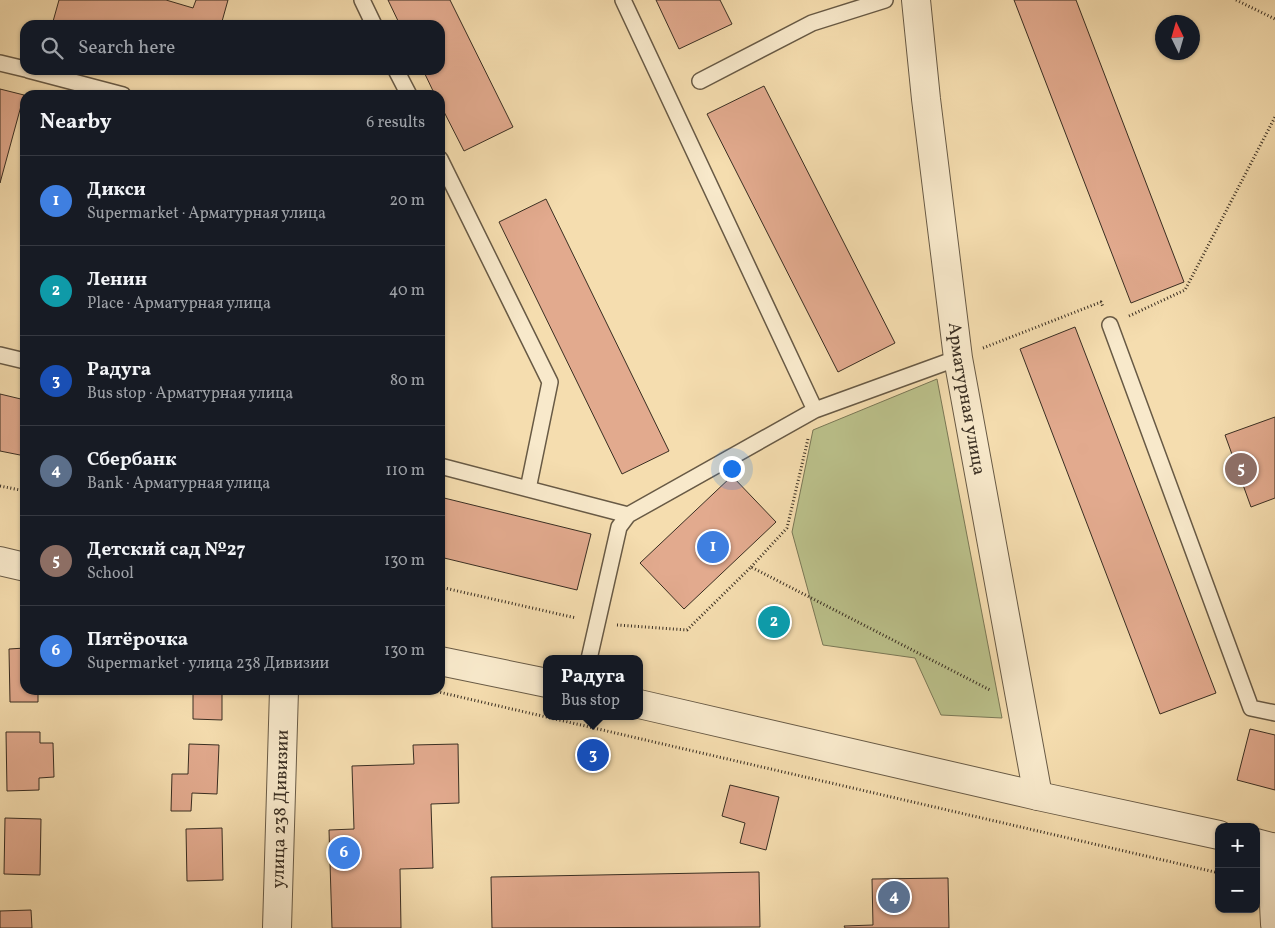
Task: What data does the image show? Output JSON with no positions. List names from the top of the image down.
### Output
{
  "streets": {
    "street": ["Арматурная улица", "улица 238 Дивизии"]
  },
  "north": "top",
  "page": {
    "search": "Search here",
    "heading": ["Nearby", "6 results"],
    "list": [
      {
        "mark": "1",
        "name": "Дикси",
        "note": "Supermarket · Арматурная улица",
        "value": "20 m"
      },
      {
        "mark": "2",
        "name": "Ленин",
        "note": "Place · Арматурная улица",
        "value": "40 m"
      },
      {
        "mark": "3",
        "name": "Радуга",
        "note": "Bus stop · Арматурная улица",
        "value": "80 m"
      },
      {
        "mark": "4",
        "name": "Сбербанк",
        "note": "Bank · Арматурная улица",
        "value": "110 m"
      },
      {
        "mark": "5",
        "name": "Детский сад №27",
        "note": "School",
        "value": "130 m"
      },
      {
        "mark": "6",
        "name": "Пятёрочка",
        "note": "Supermarket · улица 238 Дивизии",
        "value": "130 m"
      }
    ],
    "pins": [
      "5",
      "1",
      "2",
      "3",
      "6",
      "4"
    ],
    "popup": ["Радуга", "Bus stop"],
    "map_buttons": ["+", "−"]
  }
}
